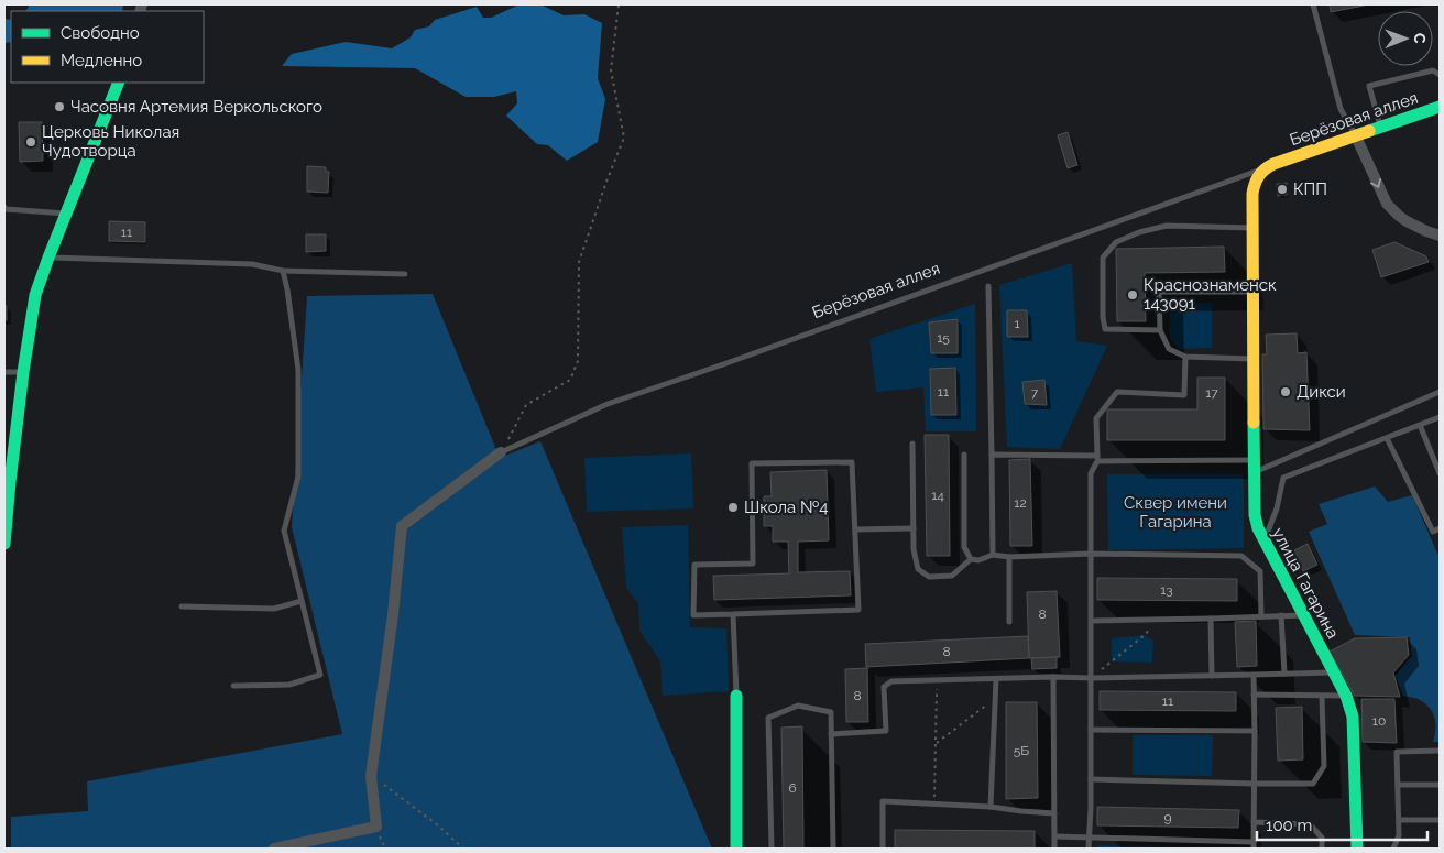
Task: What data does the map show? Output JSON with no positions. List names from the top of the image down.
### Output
{
  "streets": {
    "street": ["Берёзовая аллея", "улица Гагарина"]
  },
  "crossings": [
    ["Берёзовая аллея", "улица Гагарина"]
  ],
  "parks": ["Сквер имени Гагарина"],
  "places": [
    "Часовня Артемия Веркольского",
    "Церковь Николая Чудотворца",
    "КПП",
    "Краснознаменск 143091",
    "Дикси",
    "Школа №4"
  ],
  "house_numbers": [
    "11",
    "1",
    "15",
    "11",
    "7",
    "17",
    "14",
    "12",
    "13",
    "8",
    "8",
    "8",
    "11",
    "10",
    "5Б",
    "6",
    "9"
  ],
  "legend": ["Свободно", "Медленно"],
  "scale_bar": "100 m",
  "north": "right"
}
